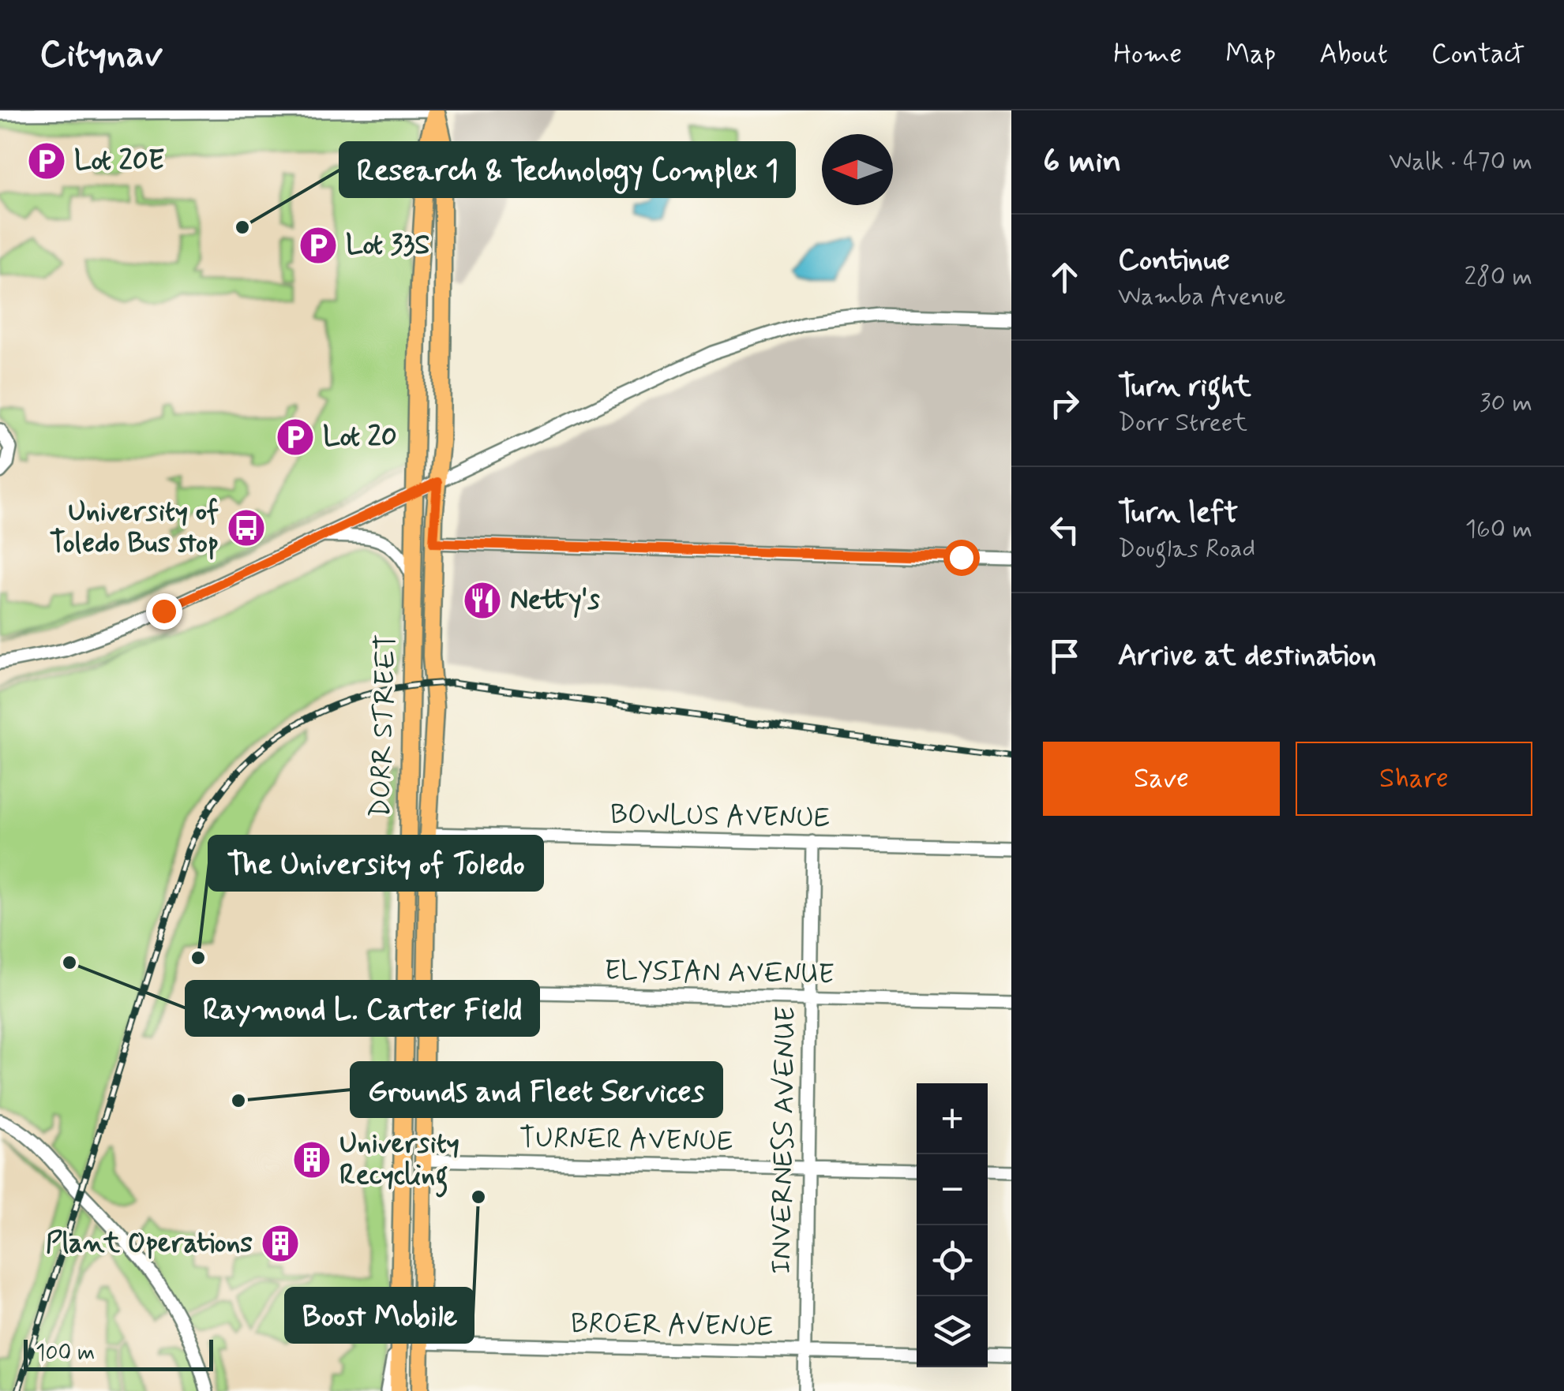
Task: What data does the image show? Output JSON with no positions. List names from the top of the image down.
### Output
{
  "streets": {
    "main road": ["DORR STREET"],
    "street": [
      "BOWLUS AVENUE",
      "ELYSIAN AVENUE",
      "TURNER AVENUE",
      "INVERNESS AVENUE",
      "BROER AVENUE"
    ]
  },
  "crossings": [
    ["DORR STREET", "BOWLUS AVENUE"],
    ["DORR STREET", "ELYSIAN AVENUE"],
    ["DORR STREET", "TURNER AVENUE"],
    ["DORR STREET", "BROER AVENUE"],
    ["BOWLUS AVENUE", "INVERNESS AVENUE"],
    ["ELYSIAN AVENUE", "INVERNESS AVENUE"],
    ["TURNER AVENUE", "INVERNESS AVENUE"],
    ["INVERNESS AVENUE", "BROER AVENUE"]
  ],
  "places": {
    "parking": ["Lot 20E", "Lot 33S", "Lot 20"],
    "other": [
      "Research & Technology Complex 1",
      "The University of Toledo",
      "Raymond L. Carter Field",
      "Grounds and Fleet Services",
      "Boost Mobile"
    ],
    "bus stop": ["University of Toledo Bus stop"],
    "restaurant": ["Netty's"],
    "building": ["University Recycling", "Plant Operations"]
  },
  "scale_bar": "100 m",
  "north": "left",
  "page": {
    "header": "Citynav",
    "nav": [
      "Home",
      "Map",
      "About",
      "Contact"
    ],
    "heading": ["6 min", "Walk · 470 m"],
    "list": [
      ["Continue", "Wamba Avenue", "280 m"],
      ["Turn right", "Dorr Street", "30 m"],
      ["Turn left", "Douglas Road", "160 m"],
      "Arrive at destination"
    ],
    "buttons": ["Save", "Share"],
    "map_buttons": ["+", "−"],
    "scale": "100 m"
  }
}
